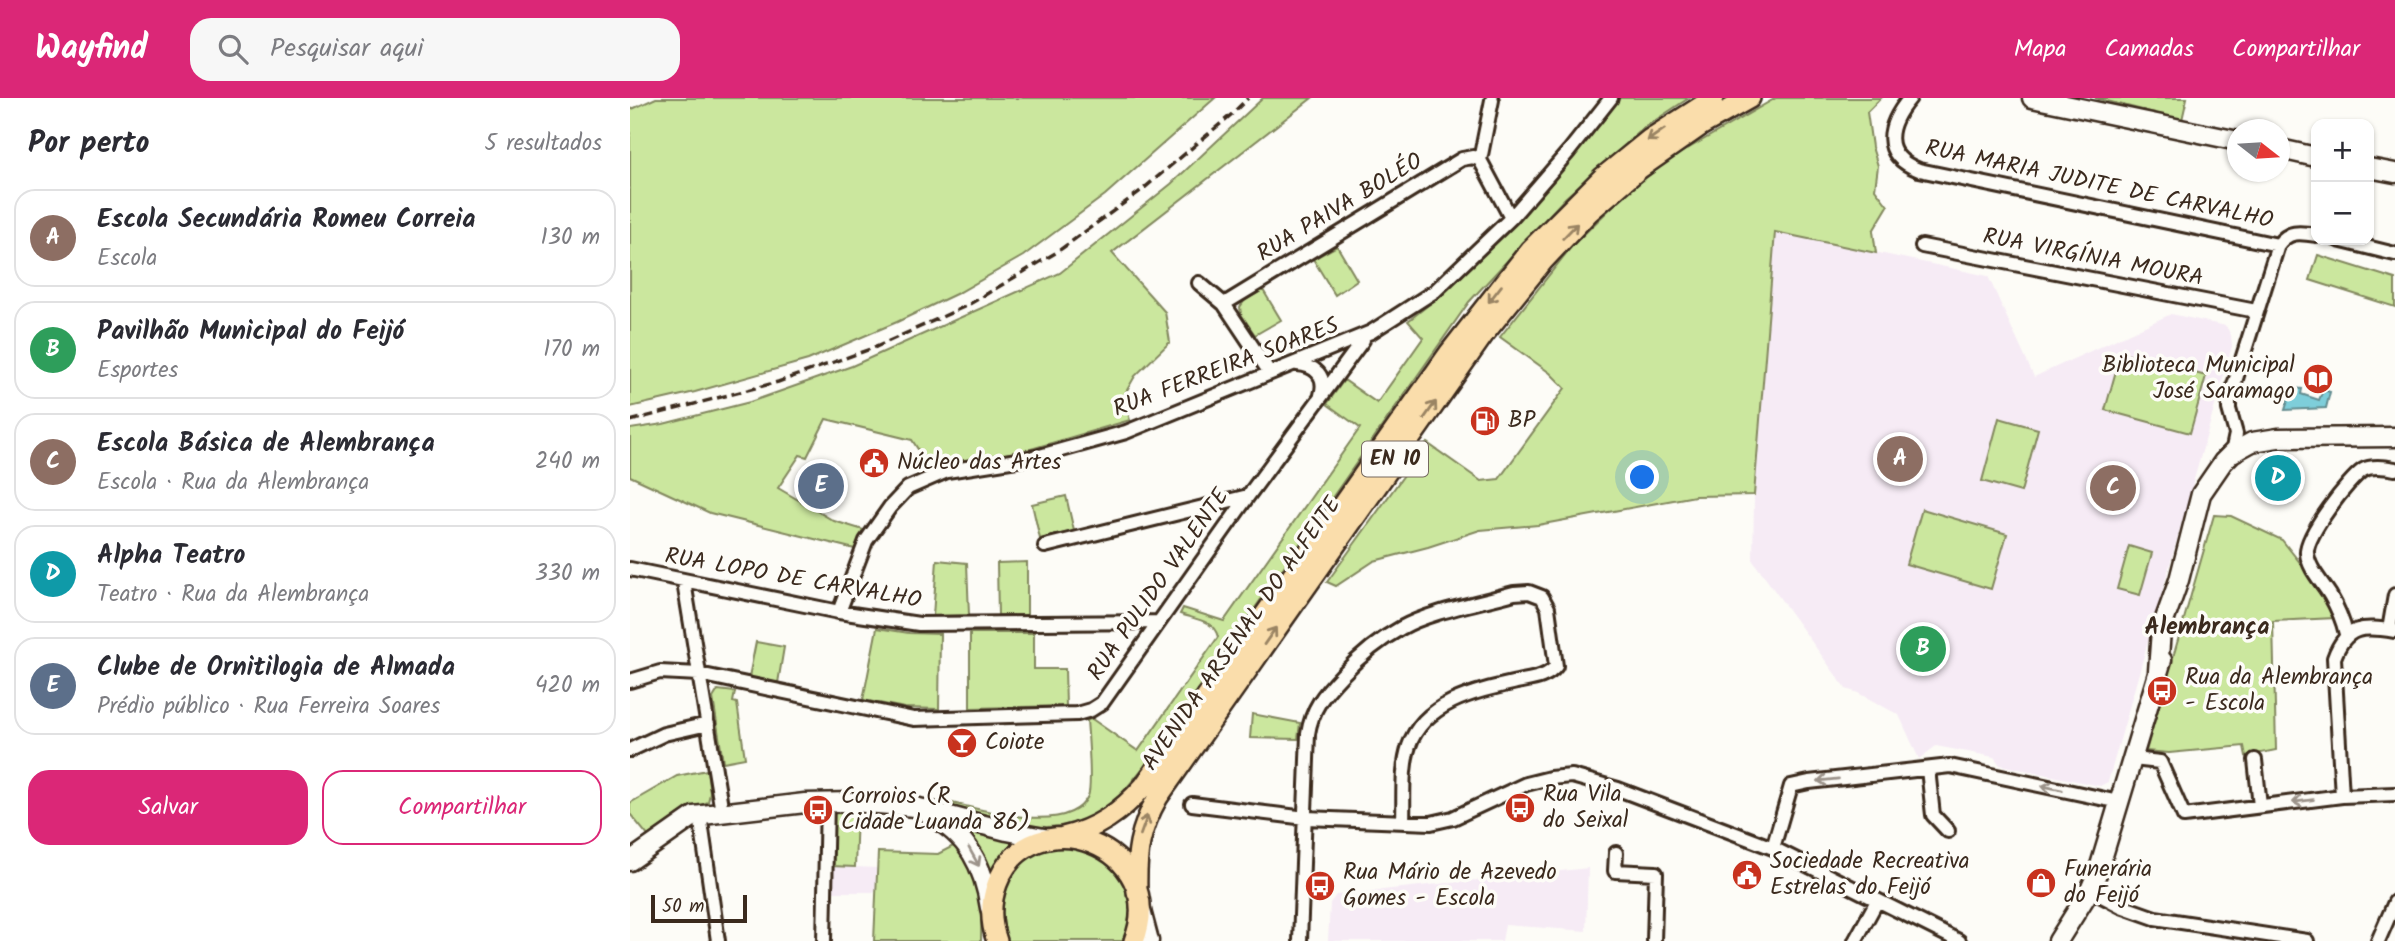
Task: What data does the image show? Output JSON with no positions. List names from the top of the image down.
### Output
{
  "streets": {
    "main road": ["EN 10", "AVENIDA ARSENAL DO ALFEITE"],
    "street": [
      "RUA MARIA JUDITE DE CARVALHO",
      "RUA PAIVA BOLÉO",
      "RUA VIRGÍNIA MOURA",
      "RUA FERREIRA SOARES",
      "RUA LOPO DE CARVALHO",
      "RUA PULIDO VALENTE"
    ]
  },
  "crossings": [
    ["RUA FERREIRA SOARES", "RUA LOPO DE CARVALHO"],
    ["RUA FERREIRA SOARES", "RUA PULIDO VALENTE"],
    ["RUA LOPO DE CARVALHO", "RUA PULIDO VALENTE"]
  ],
  "districts": ["Alembrança"],
  "places": {
    "library": ["Biblioteca Municipal José Saramago"],
    "fuel station": ["BP"],
    "public building": ["Núcleo das Artes", "Sociedade Recreativa Estrelas do Feijó"],
    "bus stop": [
      "Rua da Alembrança - Escola",
      "Rua Vila do Seixal",
      "Corroios (R Cidade Luanda 86)",
      "Rua Mário de Azevedo Gomes - Escola"
    ],
    "bar": ["Coiote"],
    "shop": ["Funerária do Feijó"]
  },
  "scale_bar": "50 m",
  "north": "right",
  "page": {
    "header": "Wayfind",
    "search": "Pesquisar aqui",
    "nav": ["Mapa", "Camadas", "Compartilhar"],
    "heading": ["Por perto", "5 resultados"],
    "map_buttons": ["+", "−"],
    "list": [
      {
        "mark": "A",
        "name": "Escola Secundária Romeu Correia",
        "note": "Escola",
        "value": "130 m"
      },
      {
        "mark": "B",
        "name": "Pavilhão Municipal do Feijó",
        "note": "Esportes",
        "value": "170 m"
      },
      {
        "mark": "C",
        "name": "Escola Básica de Alembrança",
        "note": "Escola · Rua da Alembrança",
        "value": "240 m"
      },
      {
        "mark": "D",
        "name": "Alpha Teatro",
        "note": "Teatro · Rua da Alembrança",
        "value": "330 m"
      },
      {
        "mark": "E",
        "name": "Clube de Ornitilogia de Almada",
        "note": "Prédio público · Rua Ferreira Soares",
        "value": "420 m"
      }
    ],
    "pins": [
      "A",
      "D",
      "E",
      "C",
      "B"
    ],
    "buttons": ["Salvar", "Compartilhar"],
    "scale": "50 m"
  }
}
